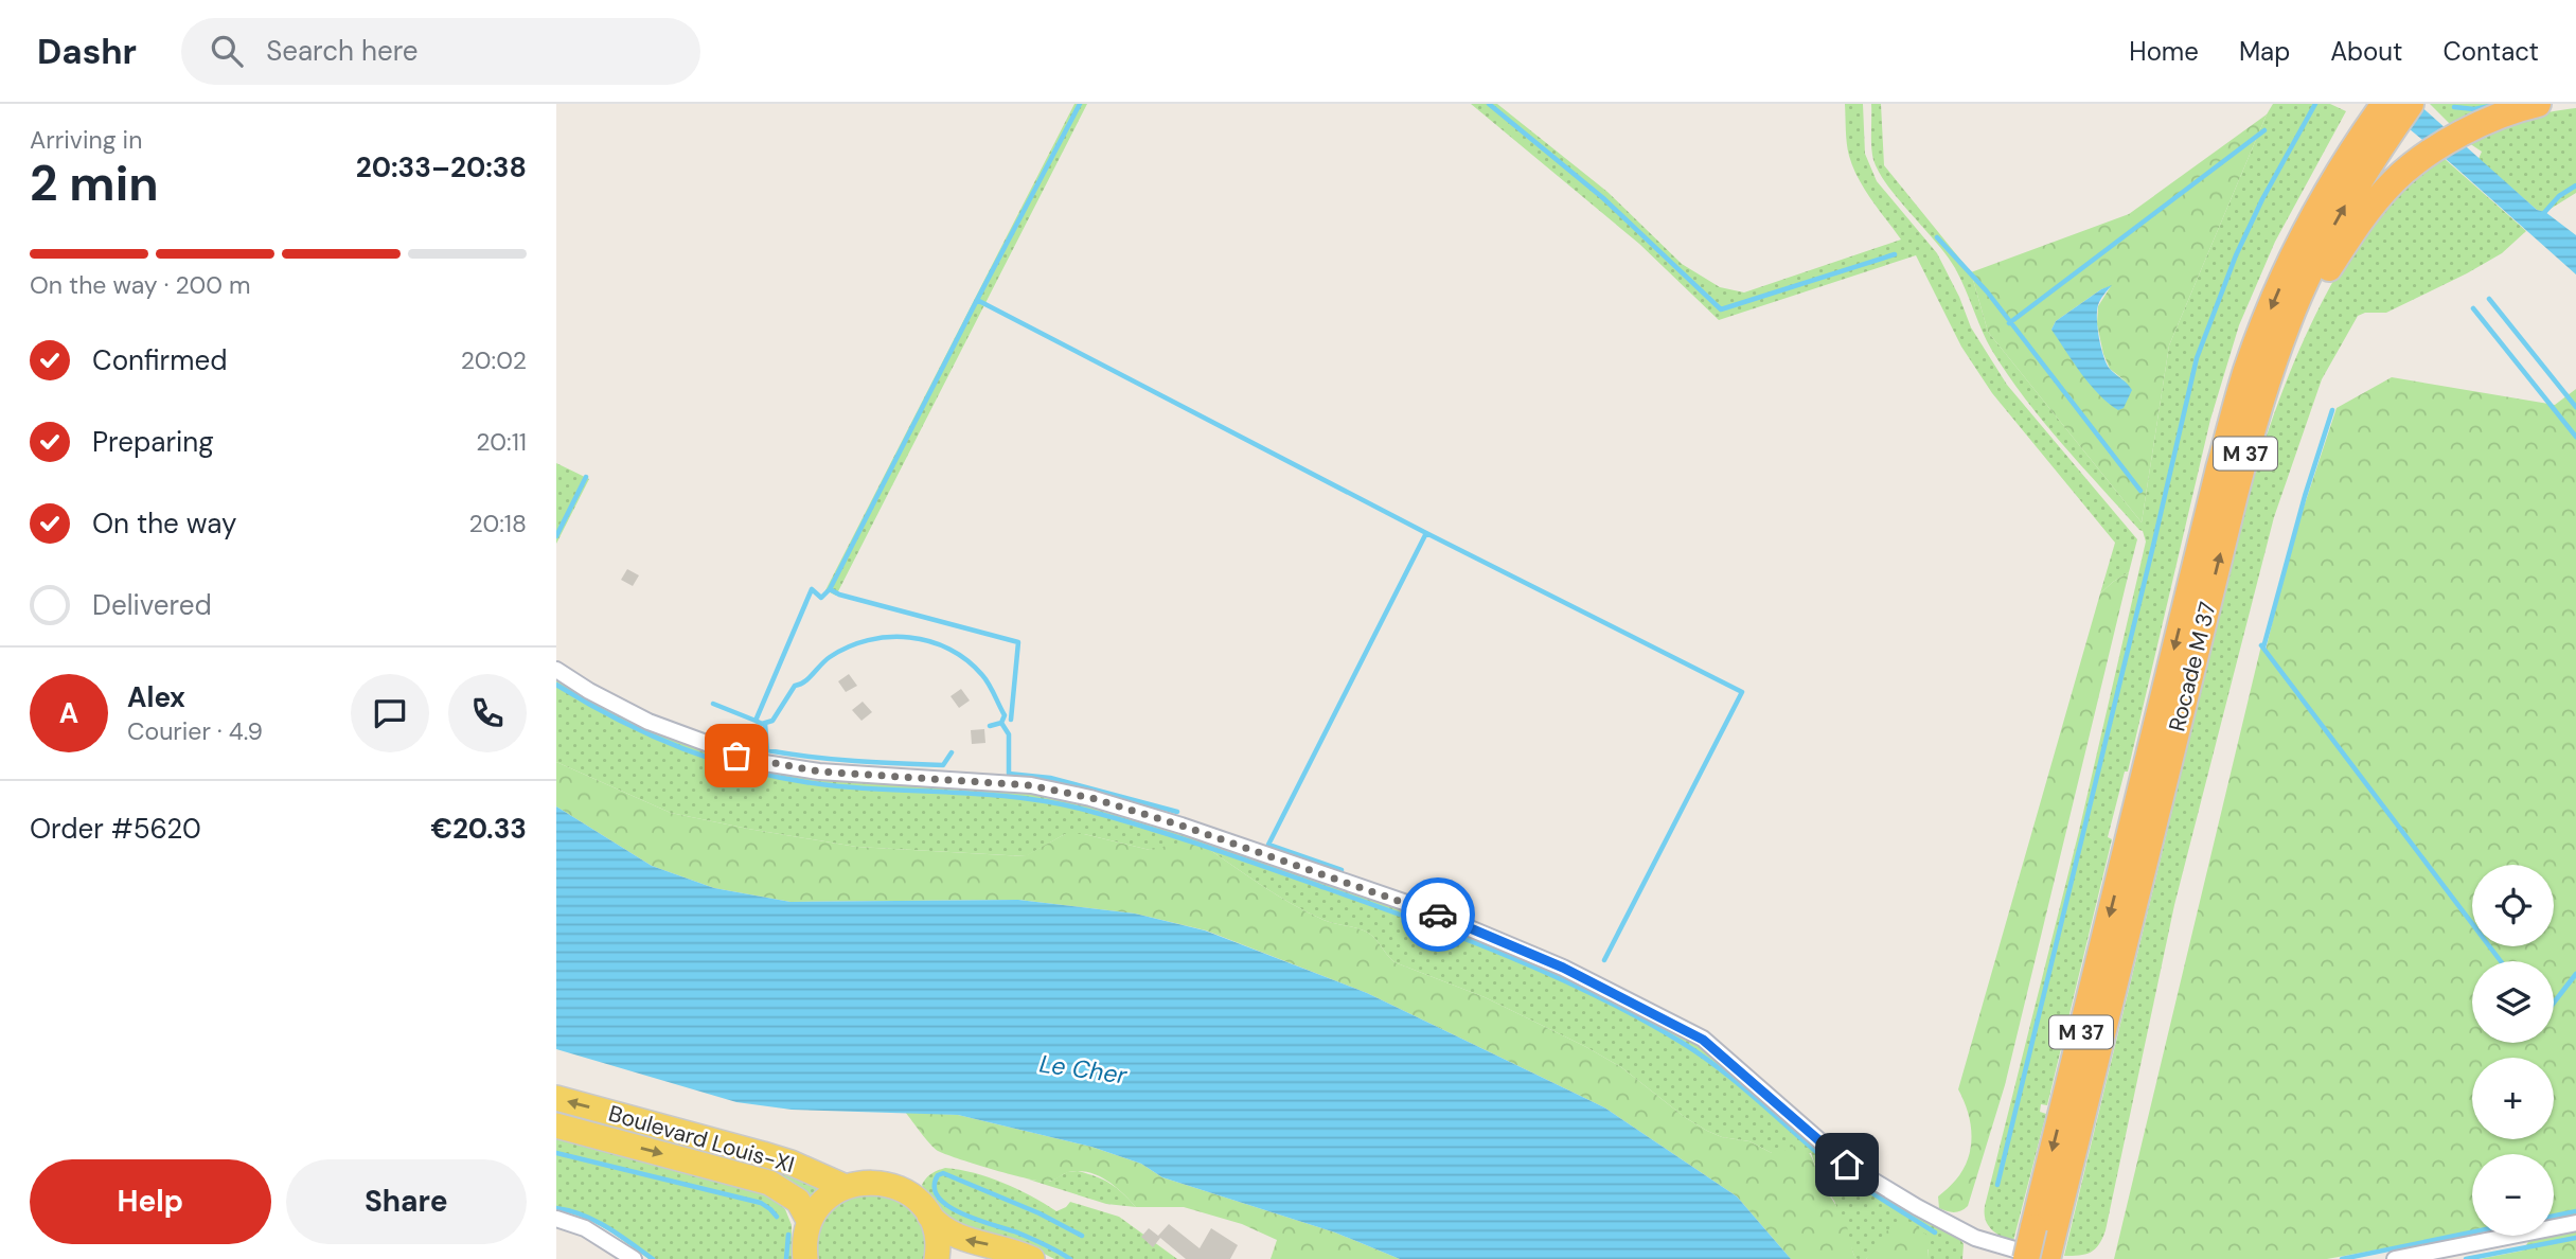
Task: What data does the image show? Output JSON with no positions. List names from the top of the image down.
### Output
{
  "streets": {
    "highway": ["M 37", "Rocade M 37"],
    "main road": ["Boulevard Louis-XI"]
  },
  "water": ["Le Cher"],
  "page": {
    "header": "Dashr",
    "search": "Search here",
    "nav": [
      "Home",
      "Map",
      "About",
      "Contact"
    ],
    "heading": ["2 min", "Arriving in", "20:33–20:38"],
    "panel": [
      "Alex",
      "Courier · 4.9",
      "Order #5620",
      "€20.33"
    ],
    "bar": "On the way · 200 m",
    "list": [
      ["Confirmed", "20:02"],
      ["Preparing", "20:11"],
      ["On the way", "20:18"],
      "Delivered"
    ],
    "round": "A",
    "map_buttons": ["+", "−"],
    "buttons": ["Help", "Share"]
  }
}
